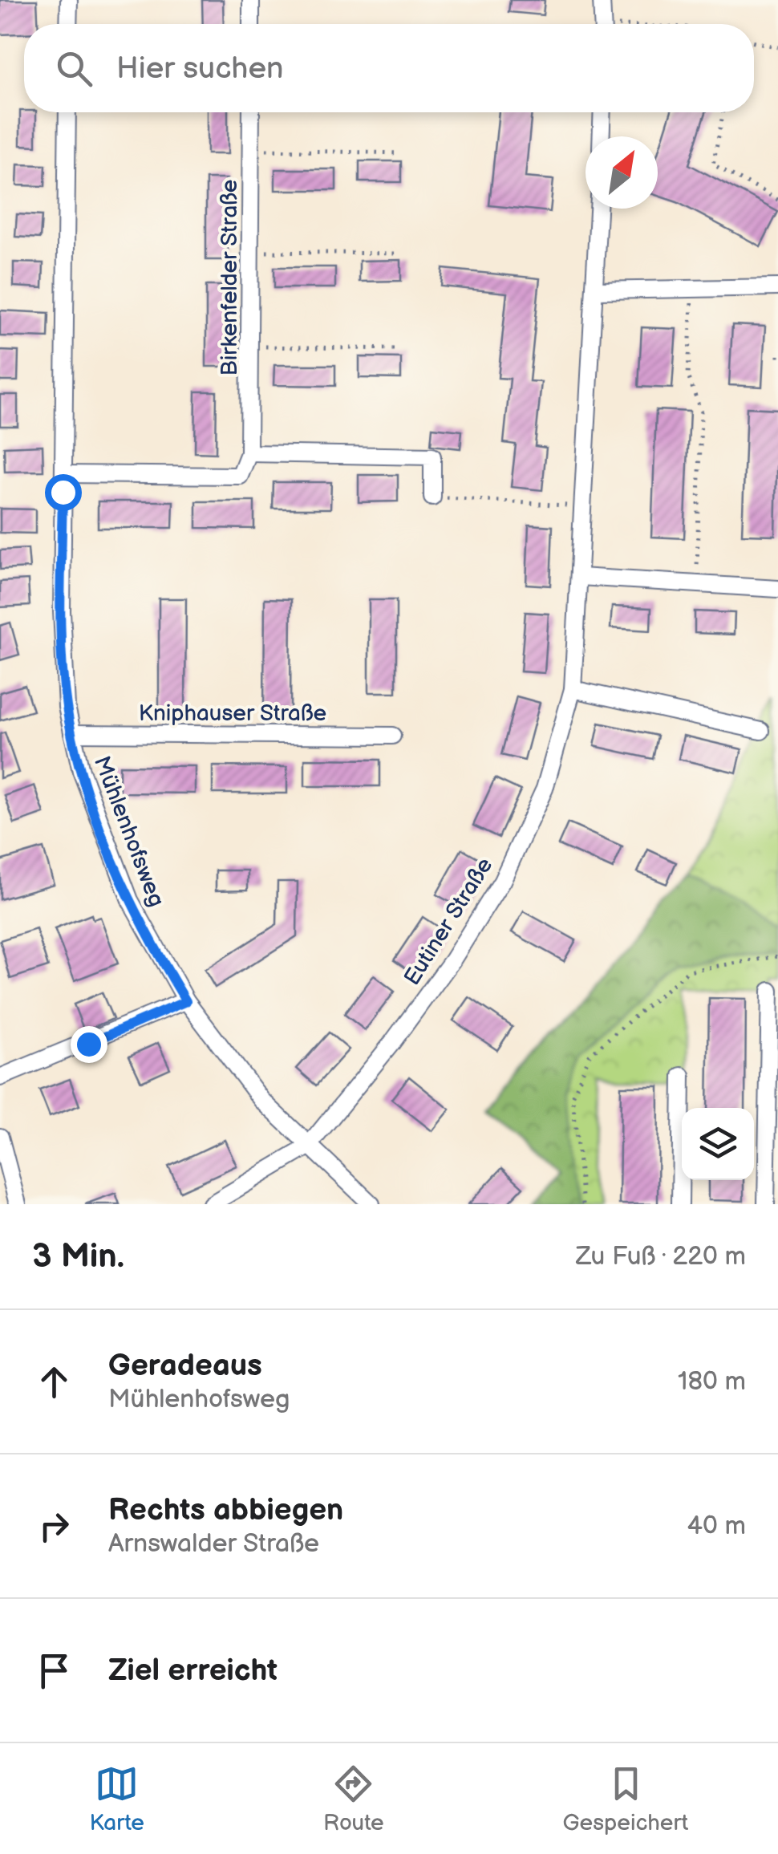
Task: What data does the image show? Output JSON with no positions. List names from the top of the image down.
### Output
{
  "streets": {
    "street": [
      "Birkenfelder Straße",
      "Kniphauser Straße",
      "Mühlenhofsweg",
      "Eutiner Straße"
    ]
  },
  "crossings": [
    ["Kniphauser Straße", "Mühlenhofsweg"],
    ["Mühlenhofsweg", "Eutiner Straße"]
  ],
  "north": "top right",
  "page": {
    "search": "Hier suchen",
    "heading": ["3 Min.", "Zu Fuß · 220 m"],
    "list": [
      ["Geradeaus", "Mühlenhofsweg", "180 m"],
      ["Rechts abbiegen", "Arnswalder Straße", "40 m"],
      "Ziel erreicht"
    ],
    "nav": ["Karte", "Route", "Gespeichert"]
  }
}
